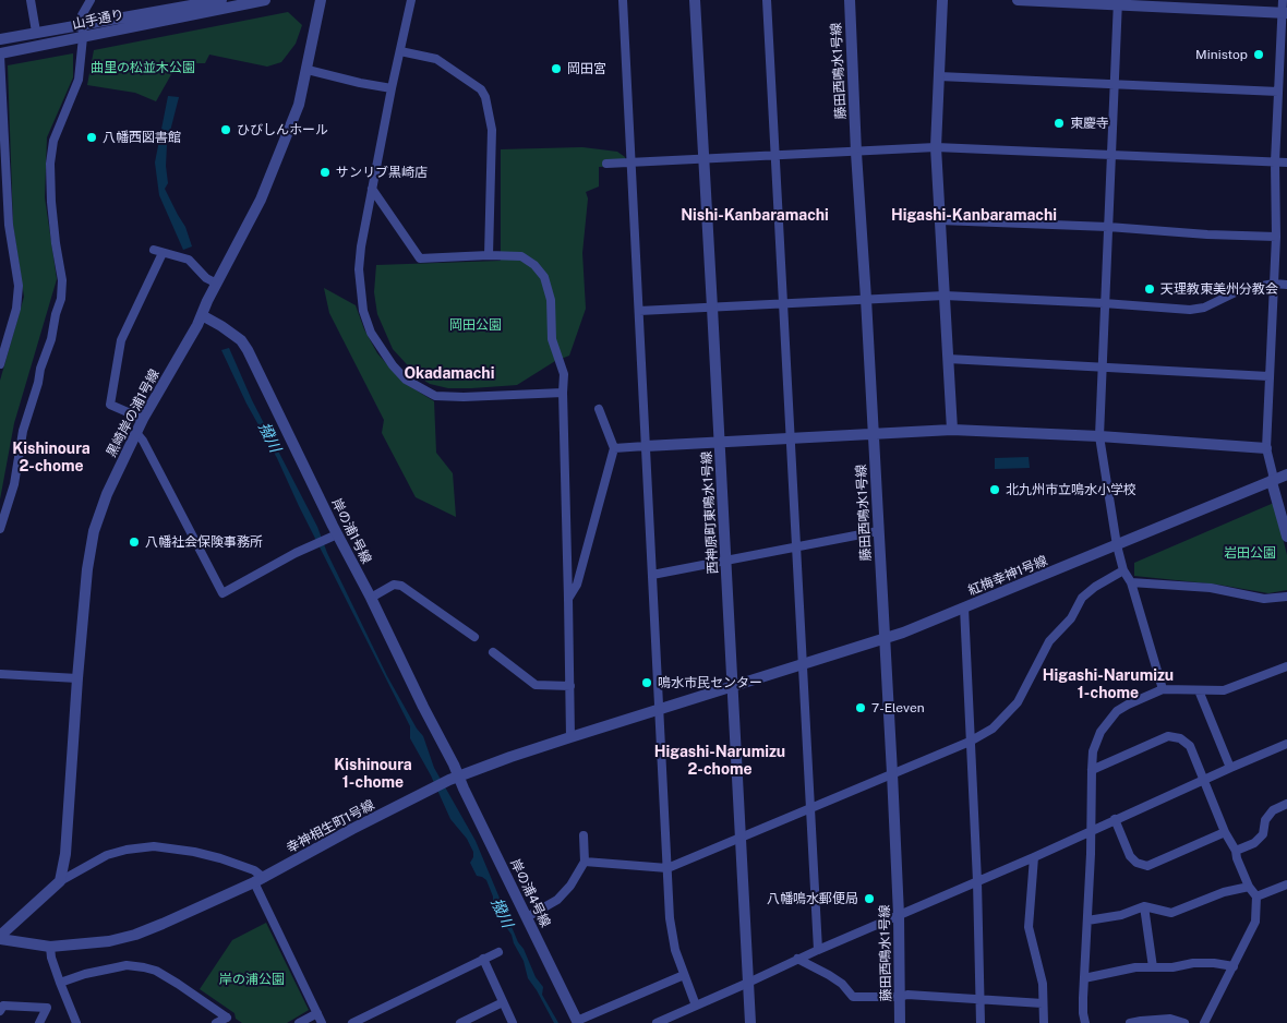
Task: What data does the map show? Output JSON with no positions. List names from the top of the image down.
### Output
{
  "streets": {
    "street": [
      "山手通り",
      "藤田西鳴水1号線",
      "黒崎岸の浦1号線",
      "西神原町東鳴水1号線",
      "岸の浦1号線",
      "紅梅幸神1号線",
      "幸神相生町1号線",
      "岸の浦4号線"
    ]
  },
  "crossings": [
    ["藤田西鳴水1号線", "紅梅幸神1号線"],
    ["黒崎岸の浦1号線", "岸の浦1号線"],
    ["西神原町東鳴水1号線", "紅梅幸神1号線"],
    ["西神原町東鳴水1号線", "幸神相生町1号線"],
    ["岸の浦1号線", "幸神相生町1号線"],
    ["岸の浦1号線", "岸の浦4号線"],
    ["紅梅幸神1号線", "幸神相生町1号線"],
    ["幸神相生町1号線", "岸の浦4号線"]
  ],
  "districts": [
    "Nishi-Kanbaramachi",
    "Higashi-Kanbaramachi",
    "Okadamachi",
    "Kishinoura 2-chome",
    "Higashi-Narumizu 1-chome",
    "Higashi-Narumizu 2-chome",
    "Kishinoura 1-chome"
  ],
  "water": ["撥川"],
  "parks": [
    "曲里の松並木公園",
    "岡田公園",
    "岩田公園",
    "岸の浦公園"
  ],
  "places": [
    "Ministop",
    "岡田宮",
    "東慶寺",
    "ひびしんホール",
    "八幡西図書館",
    "サンリブ黒崎店",
    "天理教東美州分教会",
    "北九州市立鳴水小学校",
    "八幡社会保険事務所",
    "鳴水市民センター",
    "7-Eleven",
    "八幡鳴水郵便局"
  ]
}
